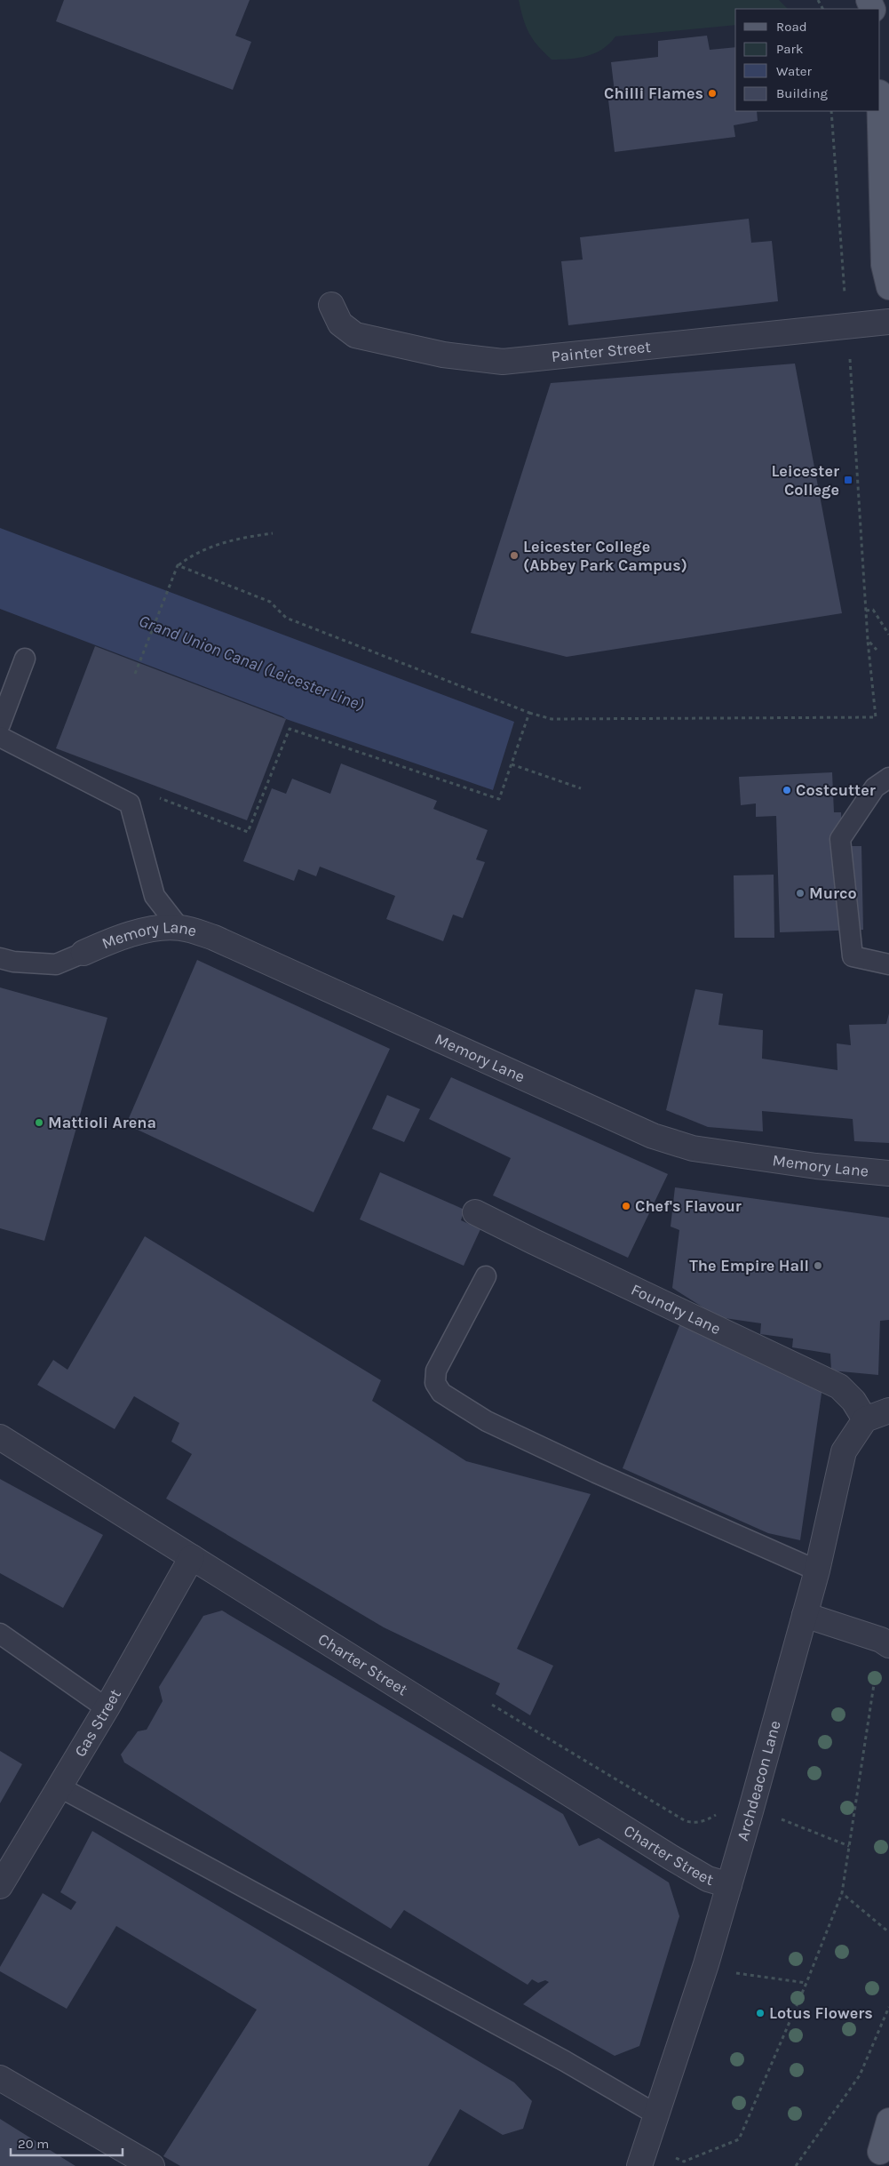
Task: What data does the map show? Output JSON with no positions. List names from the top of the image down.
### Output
{
  "streets": {
    "street": [
      "Painter Street",
      "Memory Lane",
      "Foundry Lane",
      "Charter Street",
      "Gas Street",
      "Archdeacon Lane"
    ]
  },
  "crossings": [
    ["Foundry Lane", "Archdeacon Lane"],
    ["Charter Street", "Gas Street"],
    ["Charter Street", "Archdeacon Lane"]
  ],
  "water": ["Grand Union Canal (Leicester Line)"],
  "places": {
    "other": [
      "Chilli Flames",
      "Leicester College (Abbey Park Campus)",
      "Costcutter",
      "Murco",
      "Mattioli Arena",
      "Chef's Flavour",
      "The Empire Hall",
      "Lotus Flowers"
    ],
    "transit": ["Leicester College"]
  },
  "legend": [
    "Road",
    "Park",
    "Water",
    "Building"
  ],
  "scale_bar": "20 m"
}
